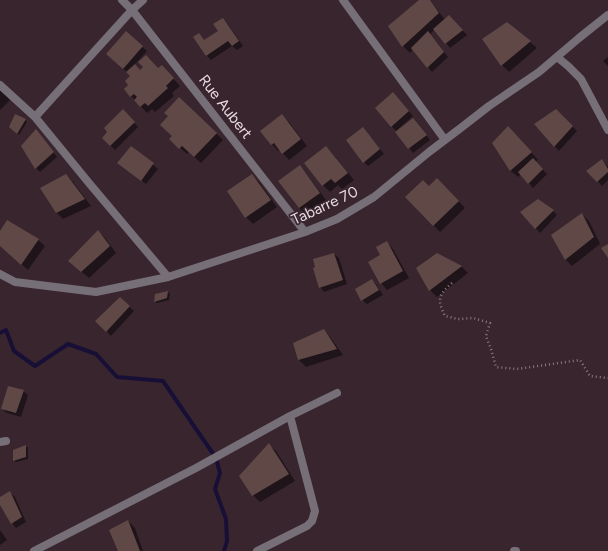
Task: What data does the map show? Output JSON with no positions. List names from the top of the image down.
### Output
{
  "streets": {
    "street": ["Rue Aubert", "Tabarre 70"]
  },
  "crossings": [
    ["Rue Aubert", "Tabarre 70"]
  ]
}
